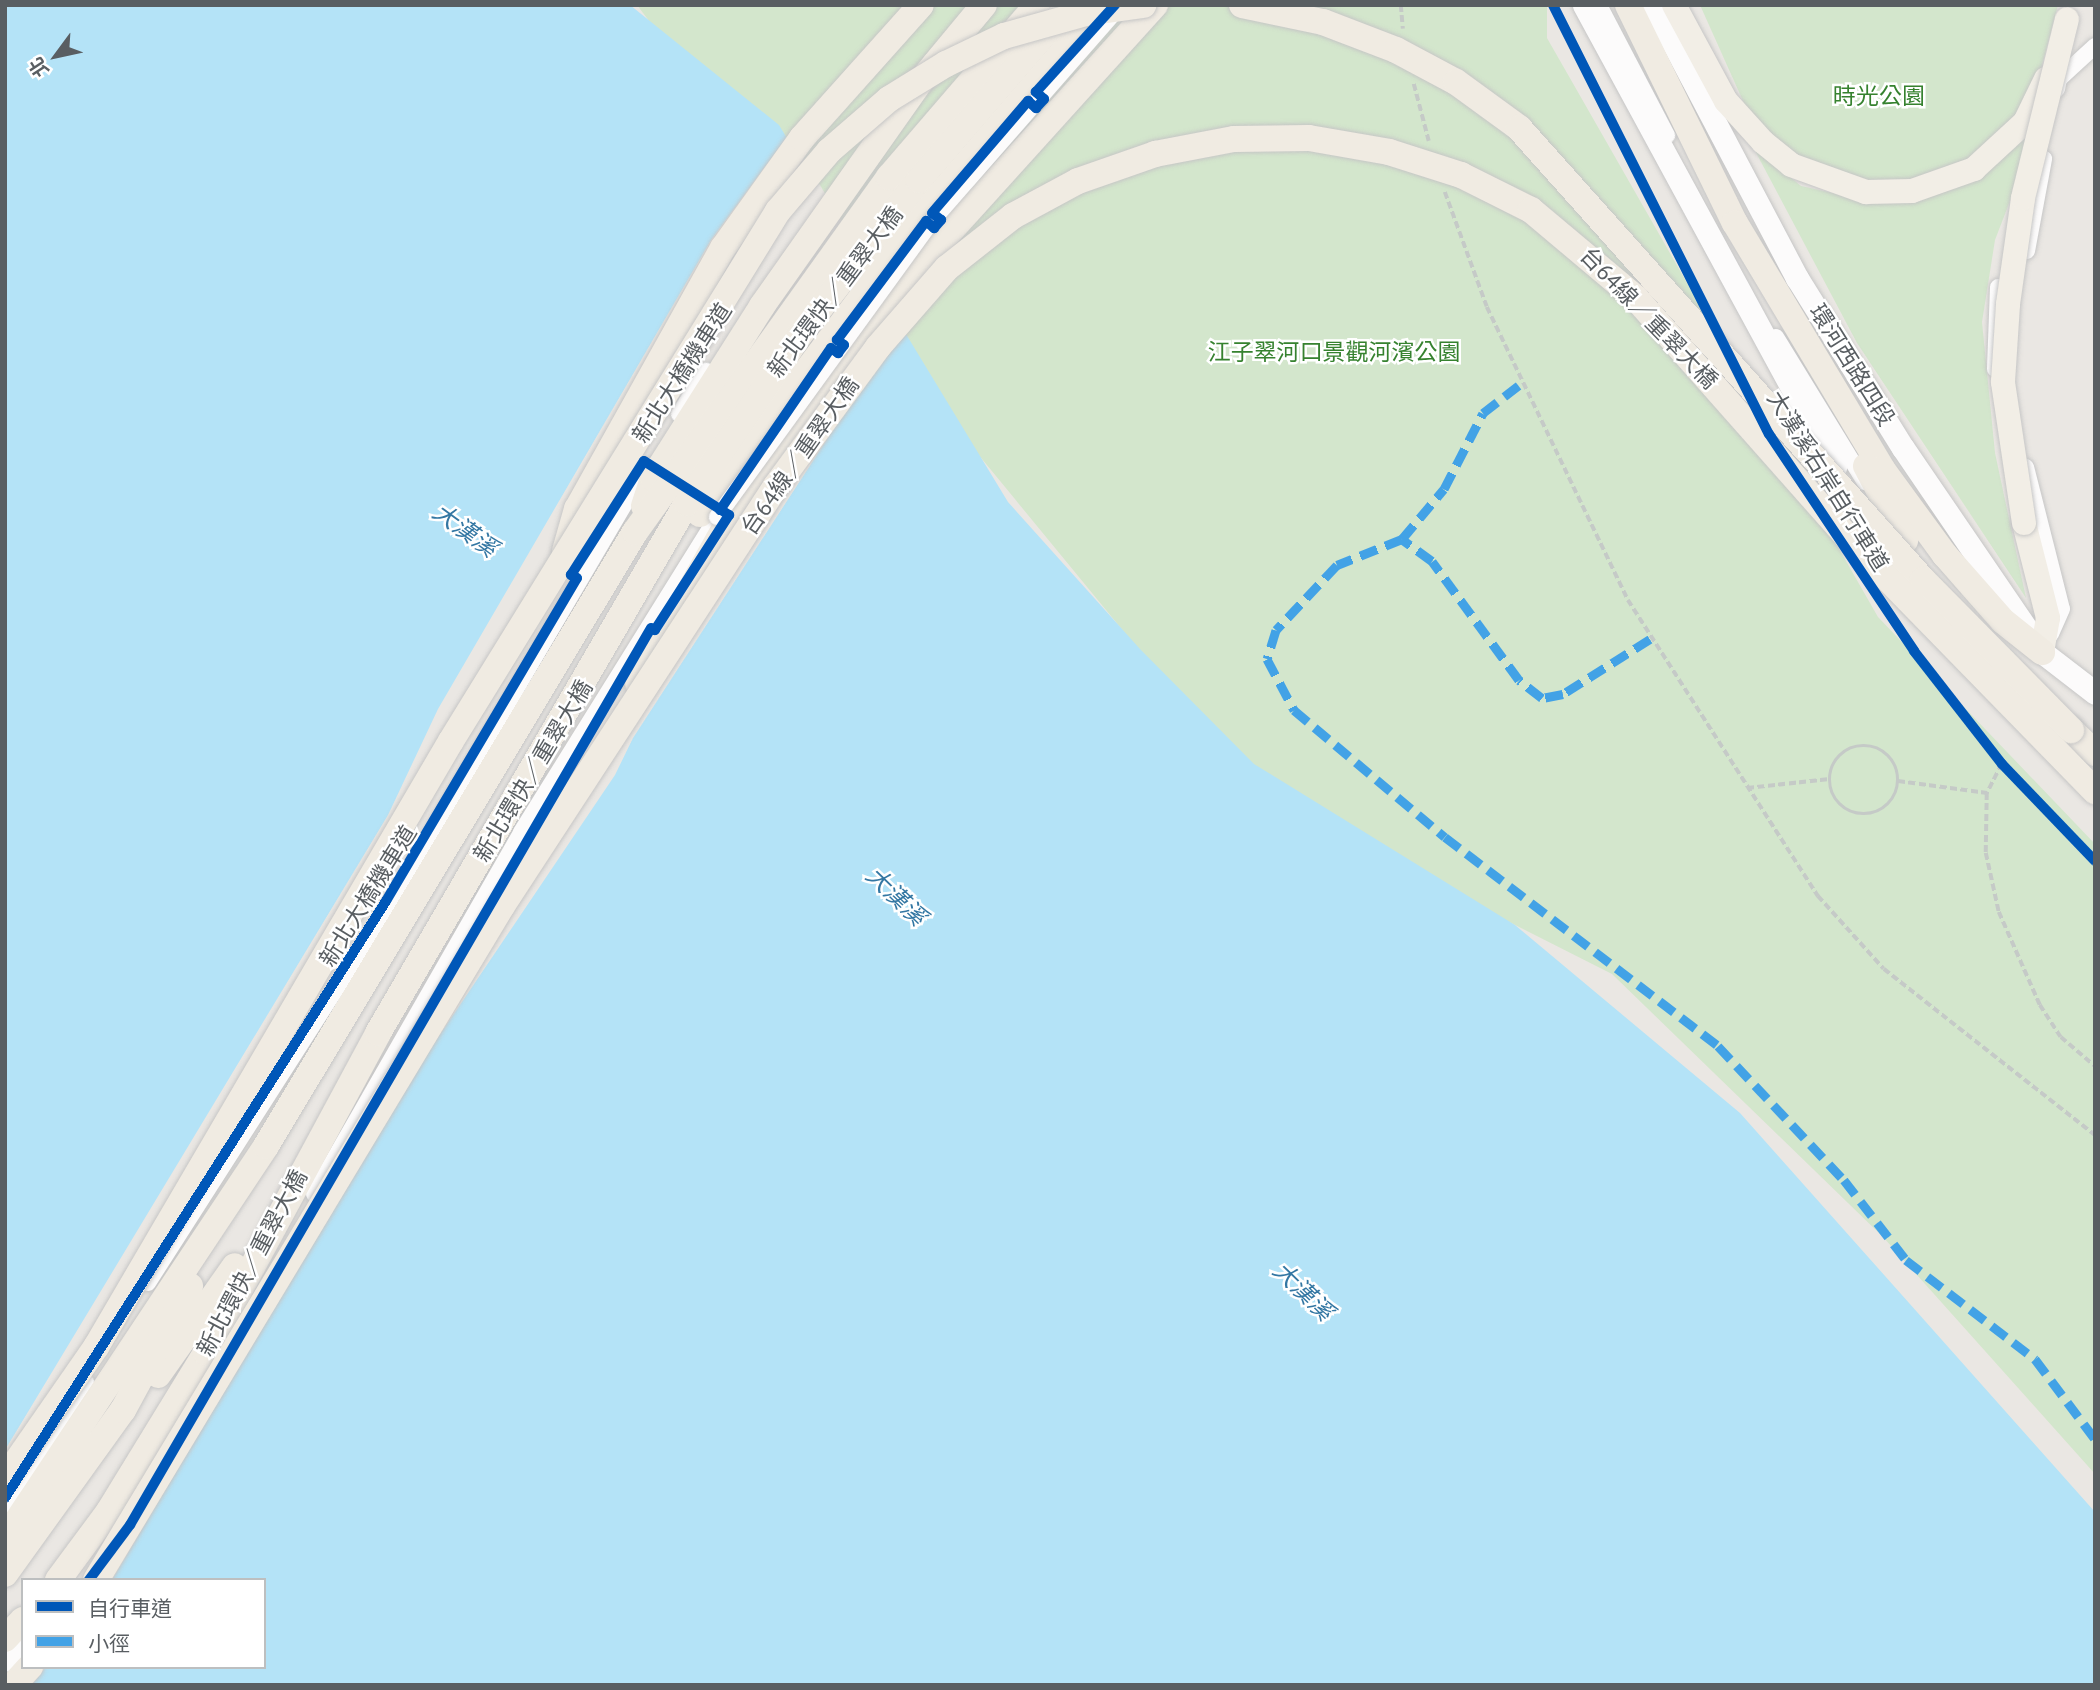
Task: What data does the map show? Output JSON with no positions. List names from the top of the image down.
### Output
{
  "streets": {
    "highway": ["新北環快／重翠大橋", "台64線／重翠大橋"],
    "main road": ["環河西路四段"],
    "street": ["新北大橋機車道"],
    "cycle path": ["大漢溪右岸自行車道"]
  },
  "water": ["大漢溪"],
  "parks": ["時光公園", "江子翠河口景觀河濱公園"],
  "legend": ["自行車道", "小徑"],
  "north": "bottom left"
}
